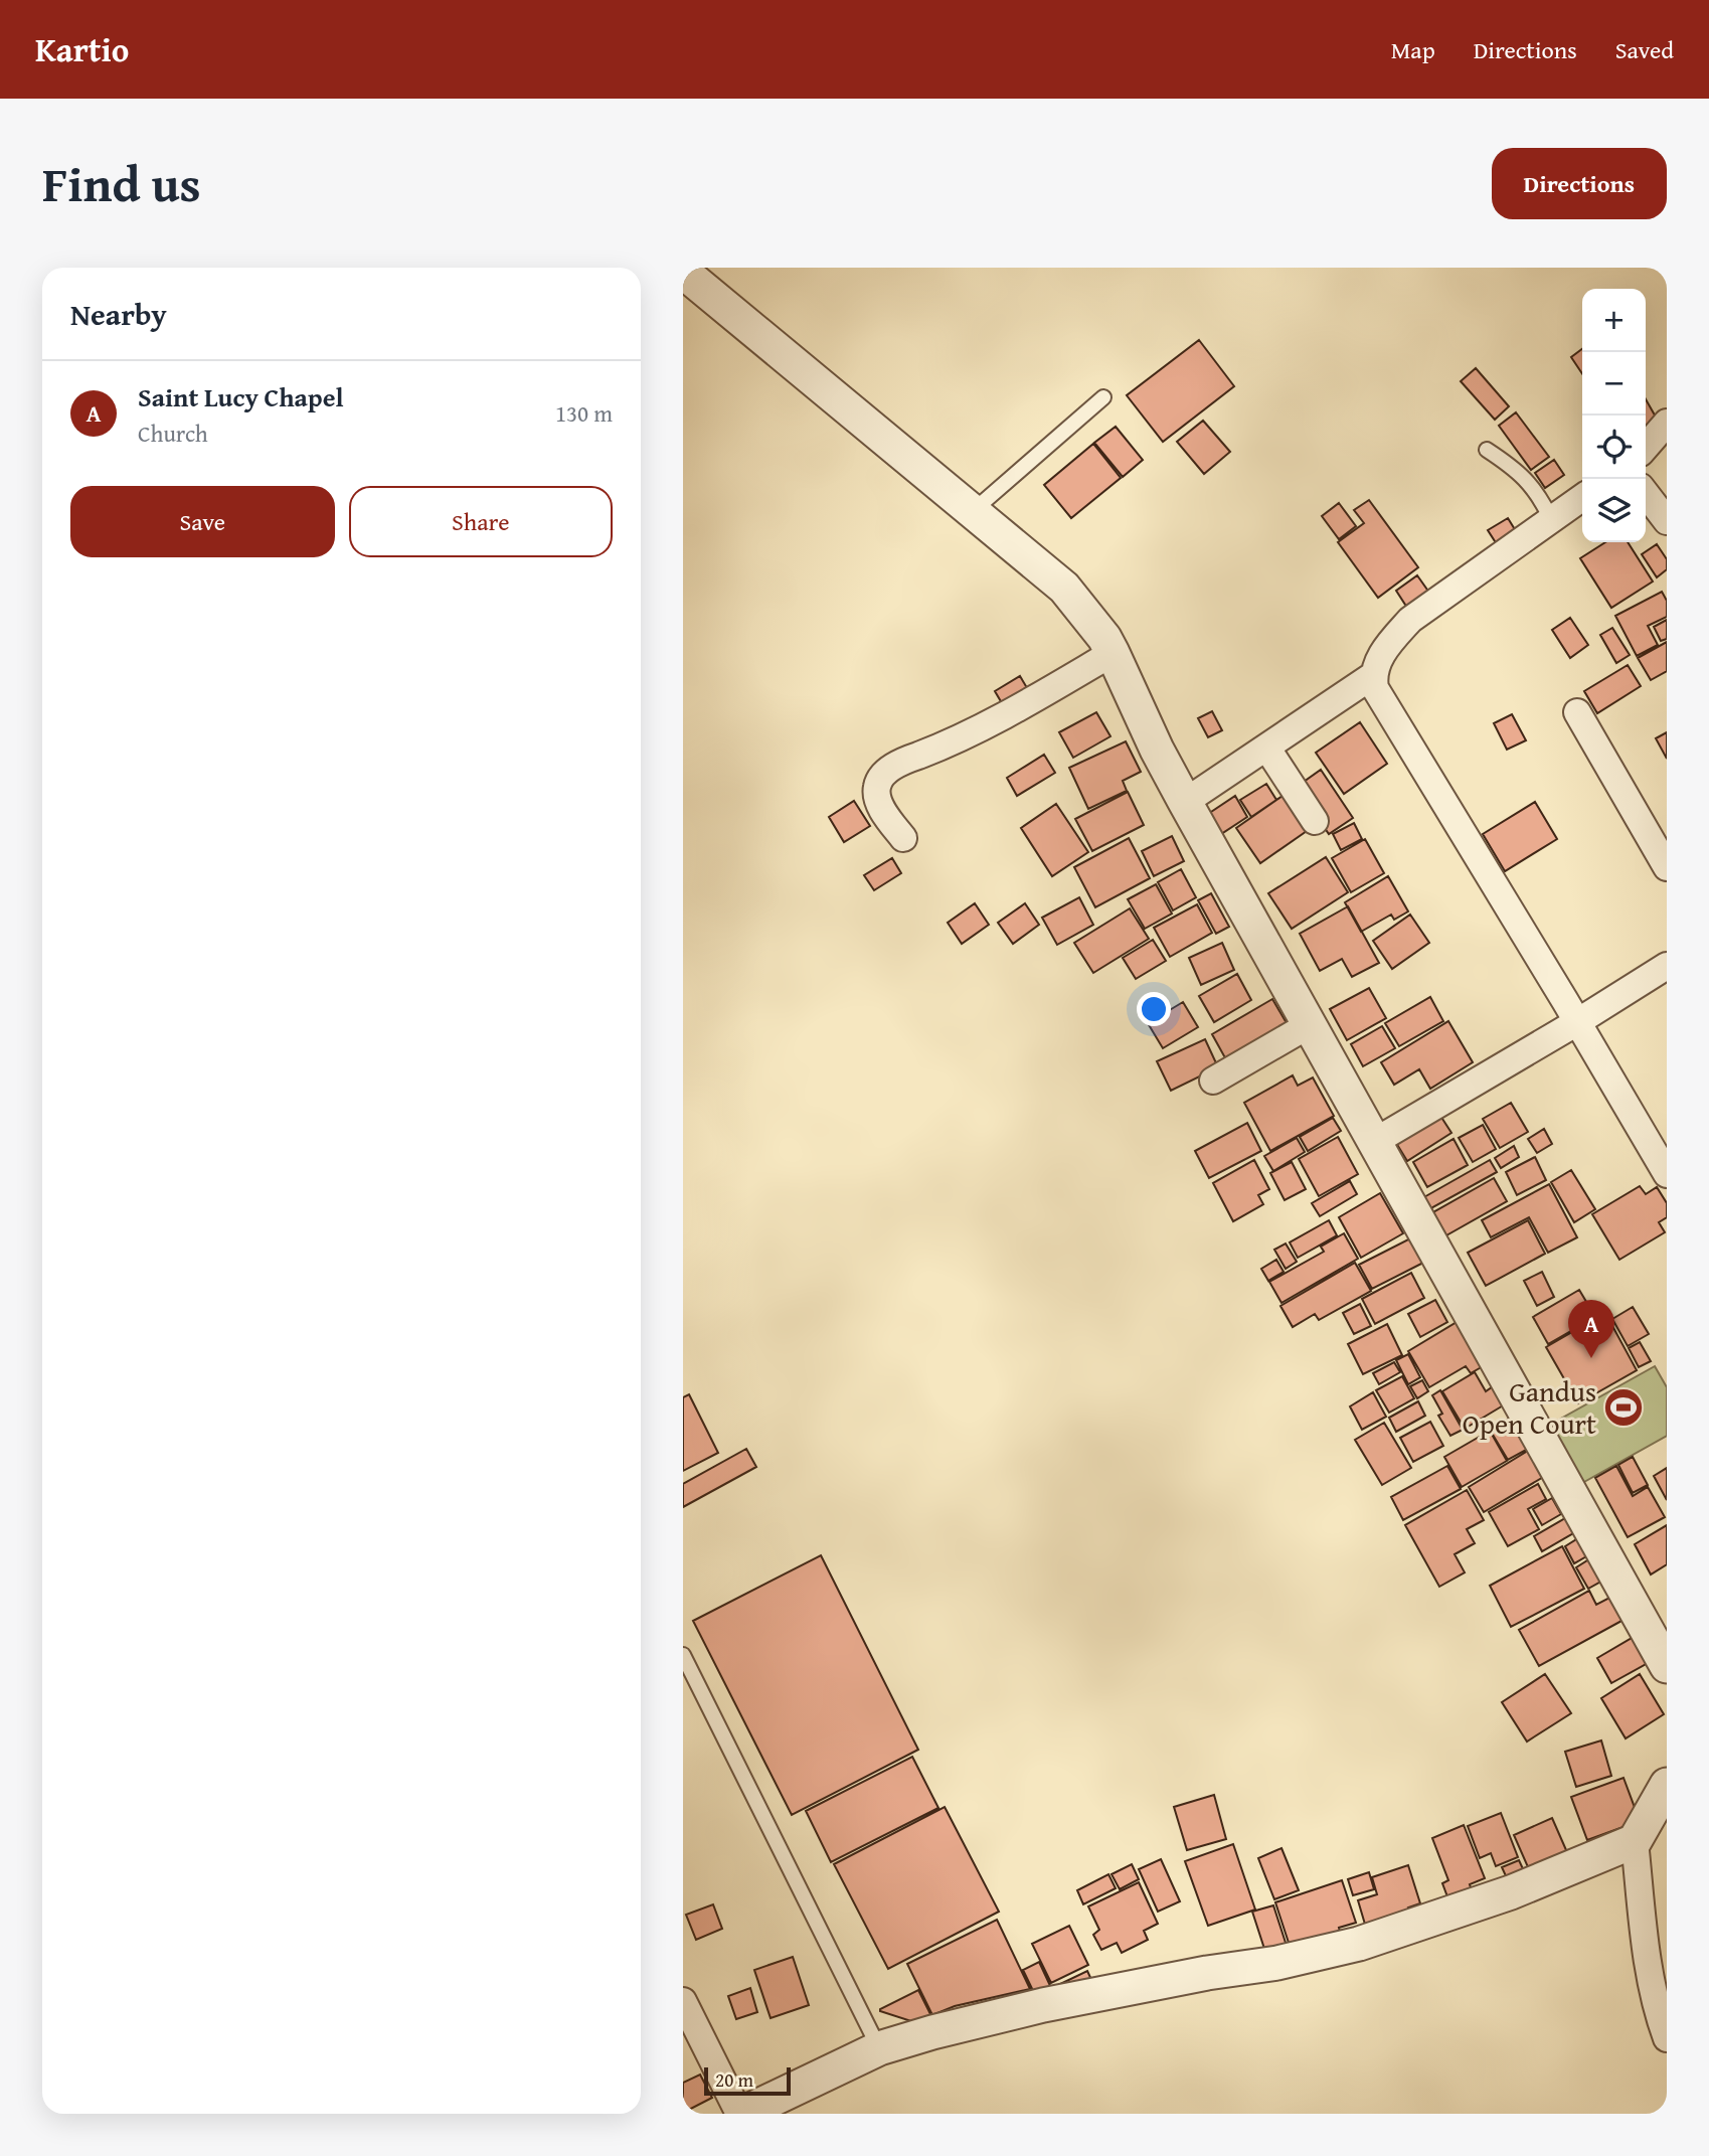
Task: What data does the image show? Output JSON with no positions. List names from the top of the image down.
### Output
{
  "places": {
    "sports": ["Gandus Open Court"]
  },
  "scale_bar": "20 m",
  "page": {
    "header": "Kartio",
    "nav": ["Map", "Directions", "Saved"],
    "title": "Find us",
    "buttons": [
      "Directions",
      ["Save", "Share"]
    ],
    "heading": "Nearby",
    "map_buttons": ["+", "−"],
    "list": [
      {
        "mark": "A",
        "name": "Saint Lucy Chapel",
        "note": "Church",
        "value": "130 m"
      }
    ],
    "pins": "A",
    "scale": "20 m"
  }
}
